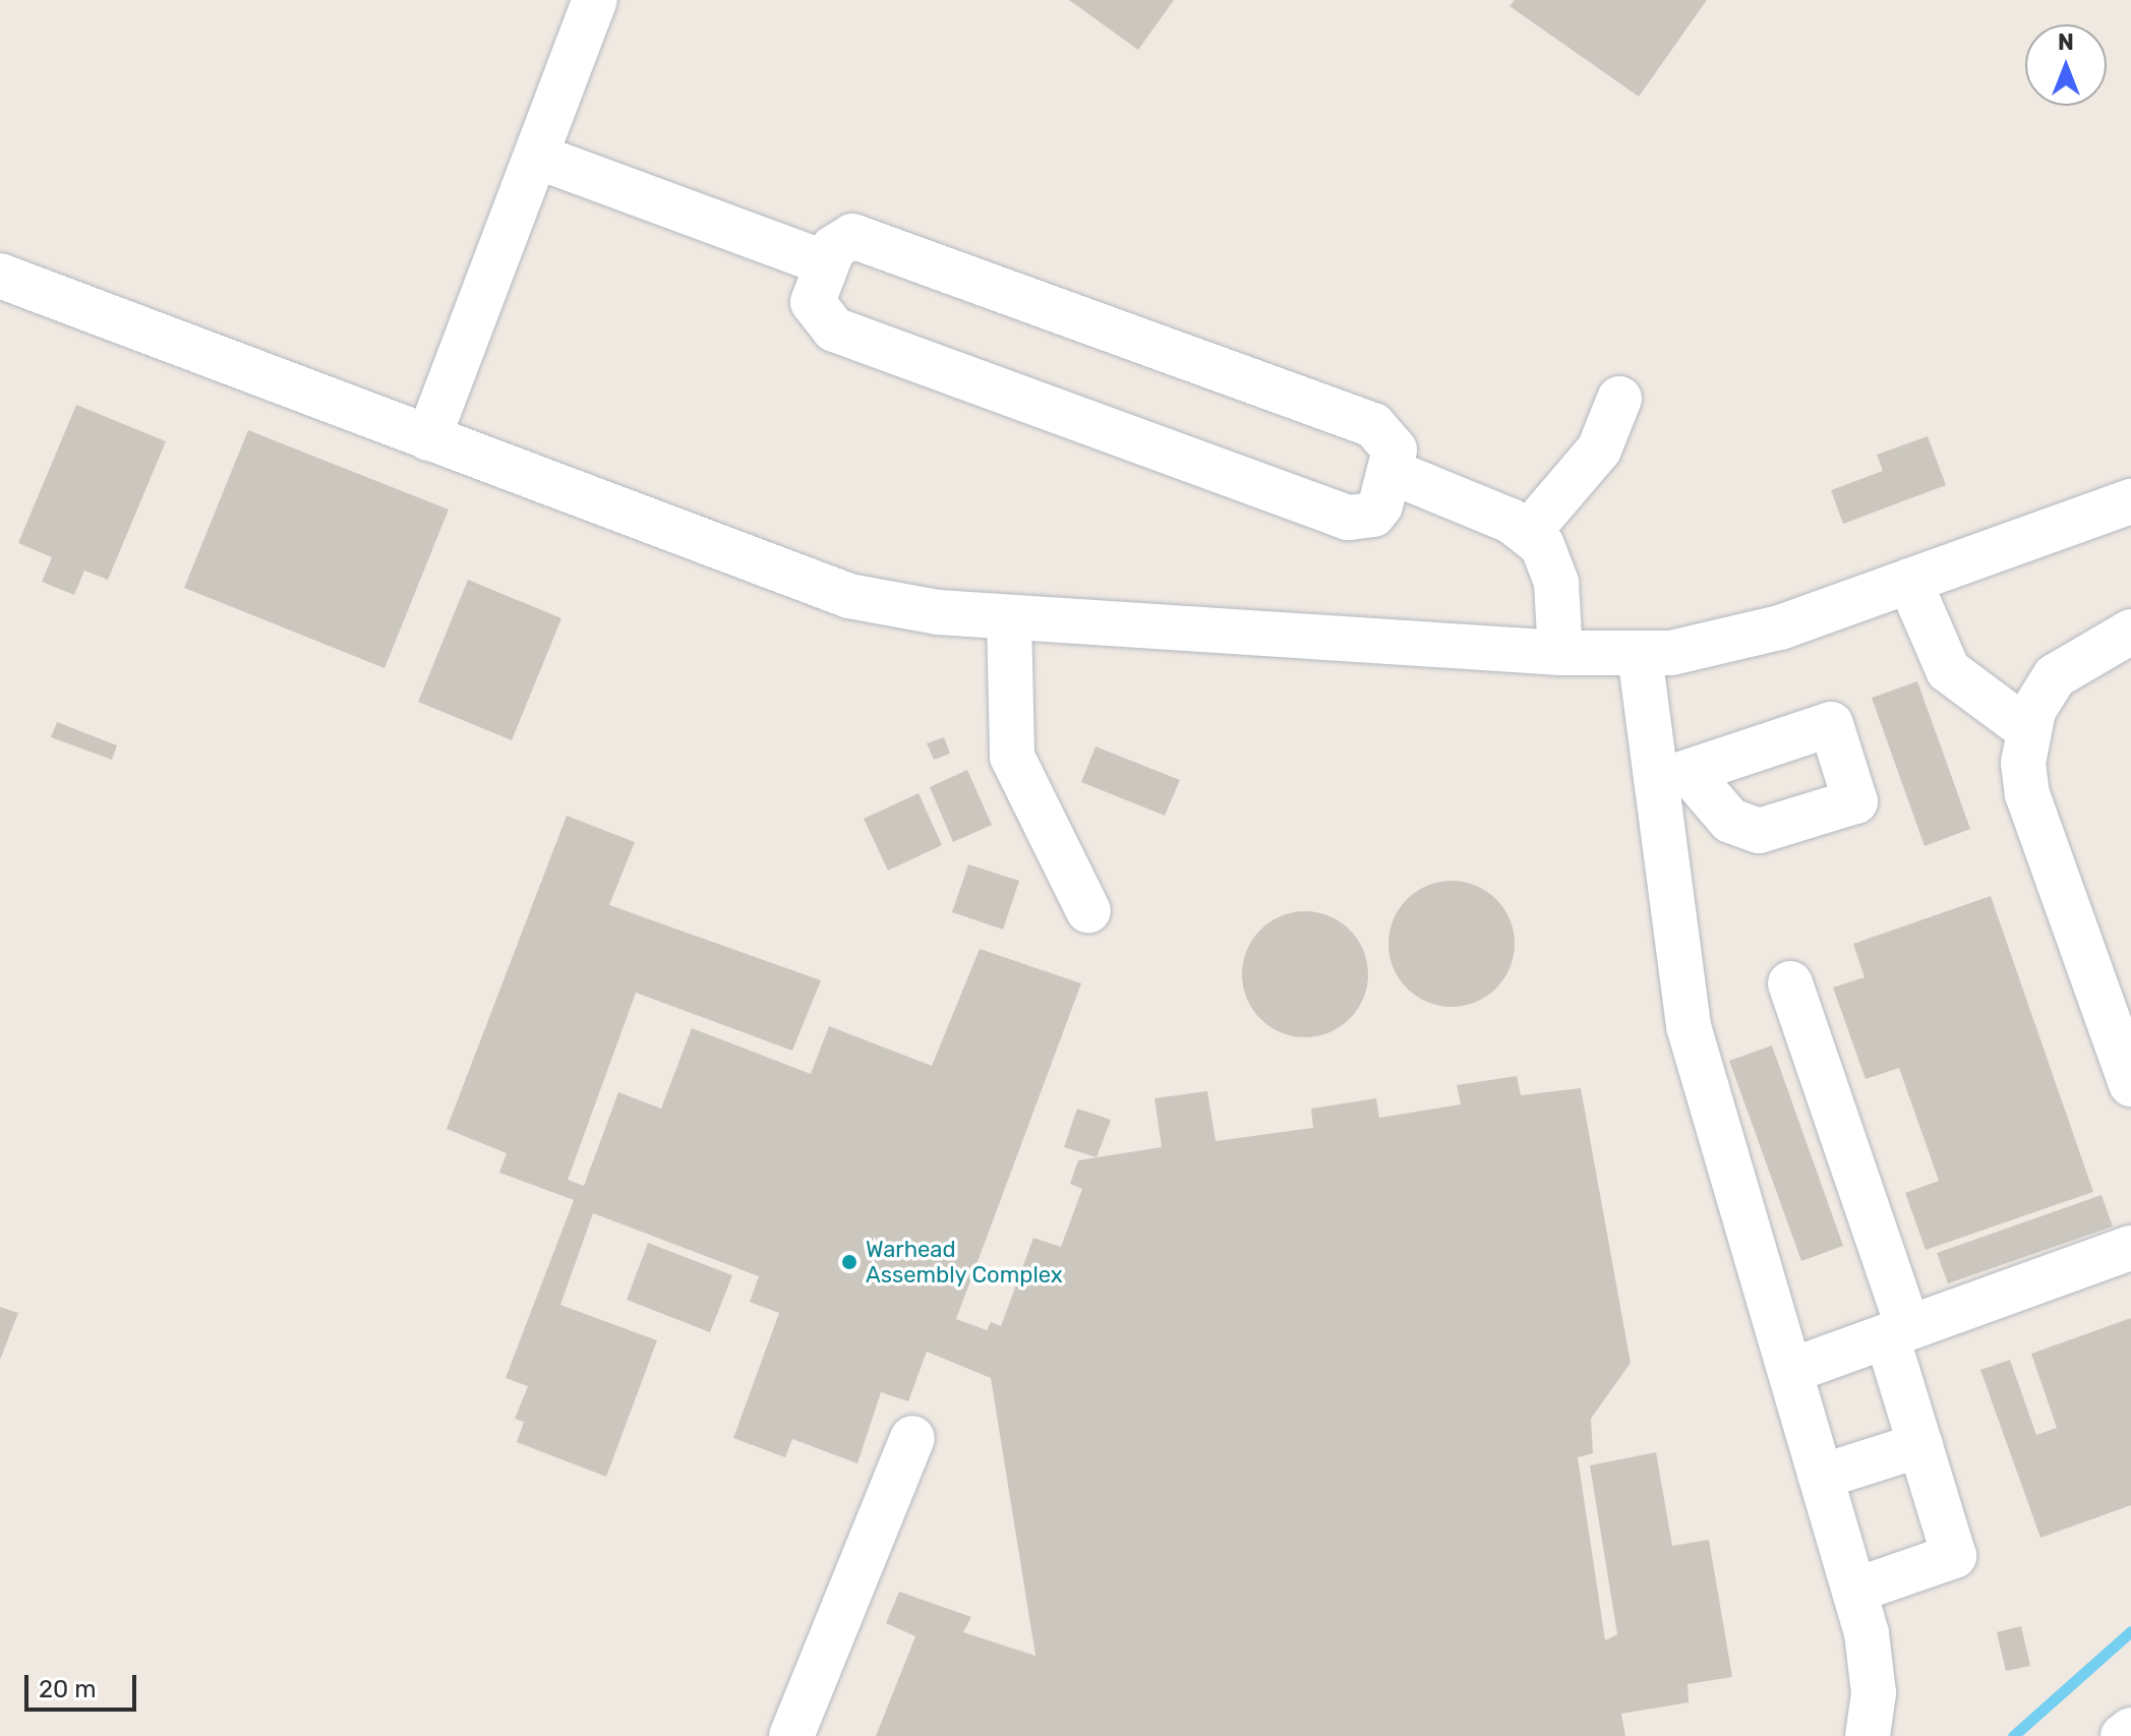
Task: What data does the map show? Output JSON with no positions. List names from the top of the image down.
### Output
{
  "places": ["Warhead Assembly Complex"],
  "scale_bar": "20 m",
  "north": "top"
}
